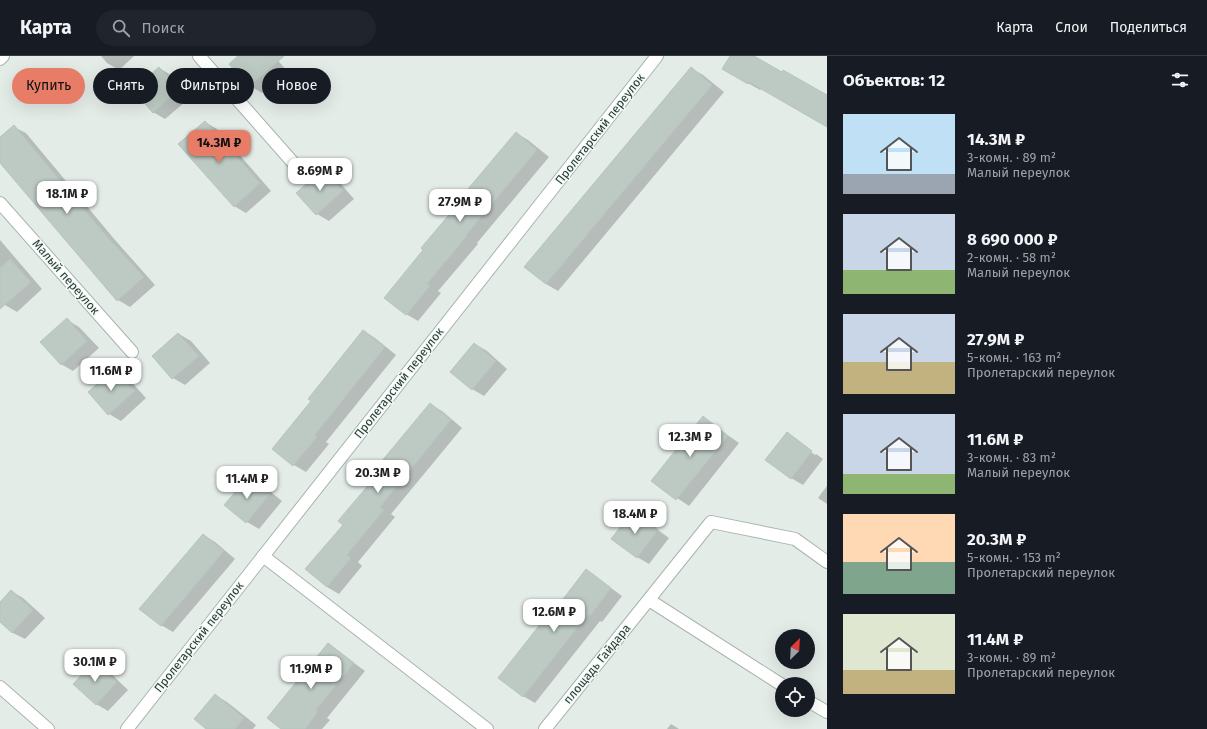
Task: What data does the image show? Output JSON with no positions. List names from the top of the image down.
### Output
{
  "streets": {
    "street": ["Пролетарский переулок", "Малый переулок", "площадь Гайдара"]
  },
  "north": "top right",
  "page": {
    "header": "Карта",
    "search": "Поиск",
    "nav": ["Карта", "Слои", "Поделиться"],
    "heading": "Объектов: 12",
    "chip": [
      "Купить",
      "Снять",
      "Фильтры",
      "Новое"
    ],
    "list": [
      {
        "name": "14.3M ₽",
        "note": "3-комн. · 89 m² · Малый переулок"
      },
      {
        "name": "8 690 000 ₽",
        "note": "2-комн. · 58 m² · Малый переулок"
      },
      {
        "name": "27.9M ₽",
        "note": "5-комн. · 163 m² · Пролетарский переулок"
      },
      {
        "name": "11.6M ₽",
        "note": "3-комн. · 83 m² · Малый переулок"
      },
      {
        "name": "20.3M ₽",
        "note": "5-комн. · 153 m² · Пролетарский переулок"
      },
      {
        "name": "11.4M ₽",
        "note": "3-комн. · 89 m² · Пролетарский переулок"
      }
    ],
    "price": [
      "14.3M ₽",
      "8.69M ₽",
      "18.1M ₽",
      "27.9M ₽",
      "11.6M ₽",
      "12.3M ₽",
      "20.3M ₽",
      "11.4M ₽",
      "18.4M ₽",
      "12.6M ₽",
      "30.1M ₽",
      "11.9M ₽"
    ]
  }
}
